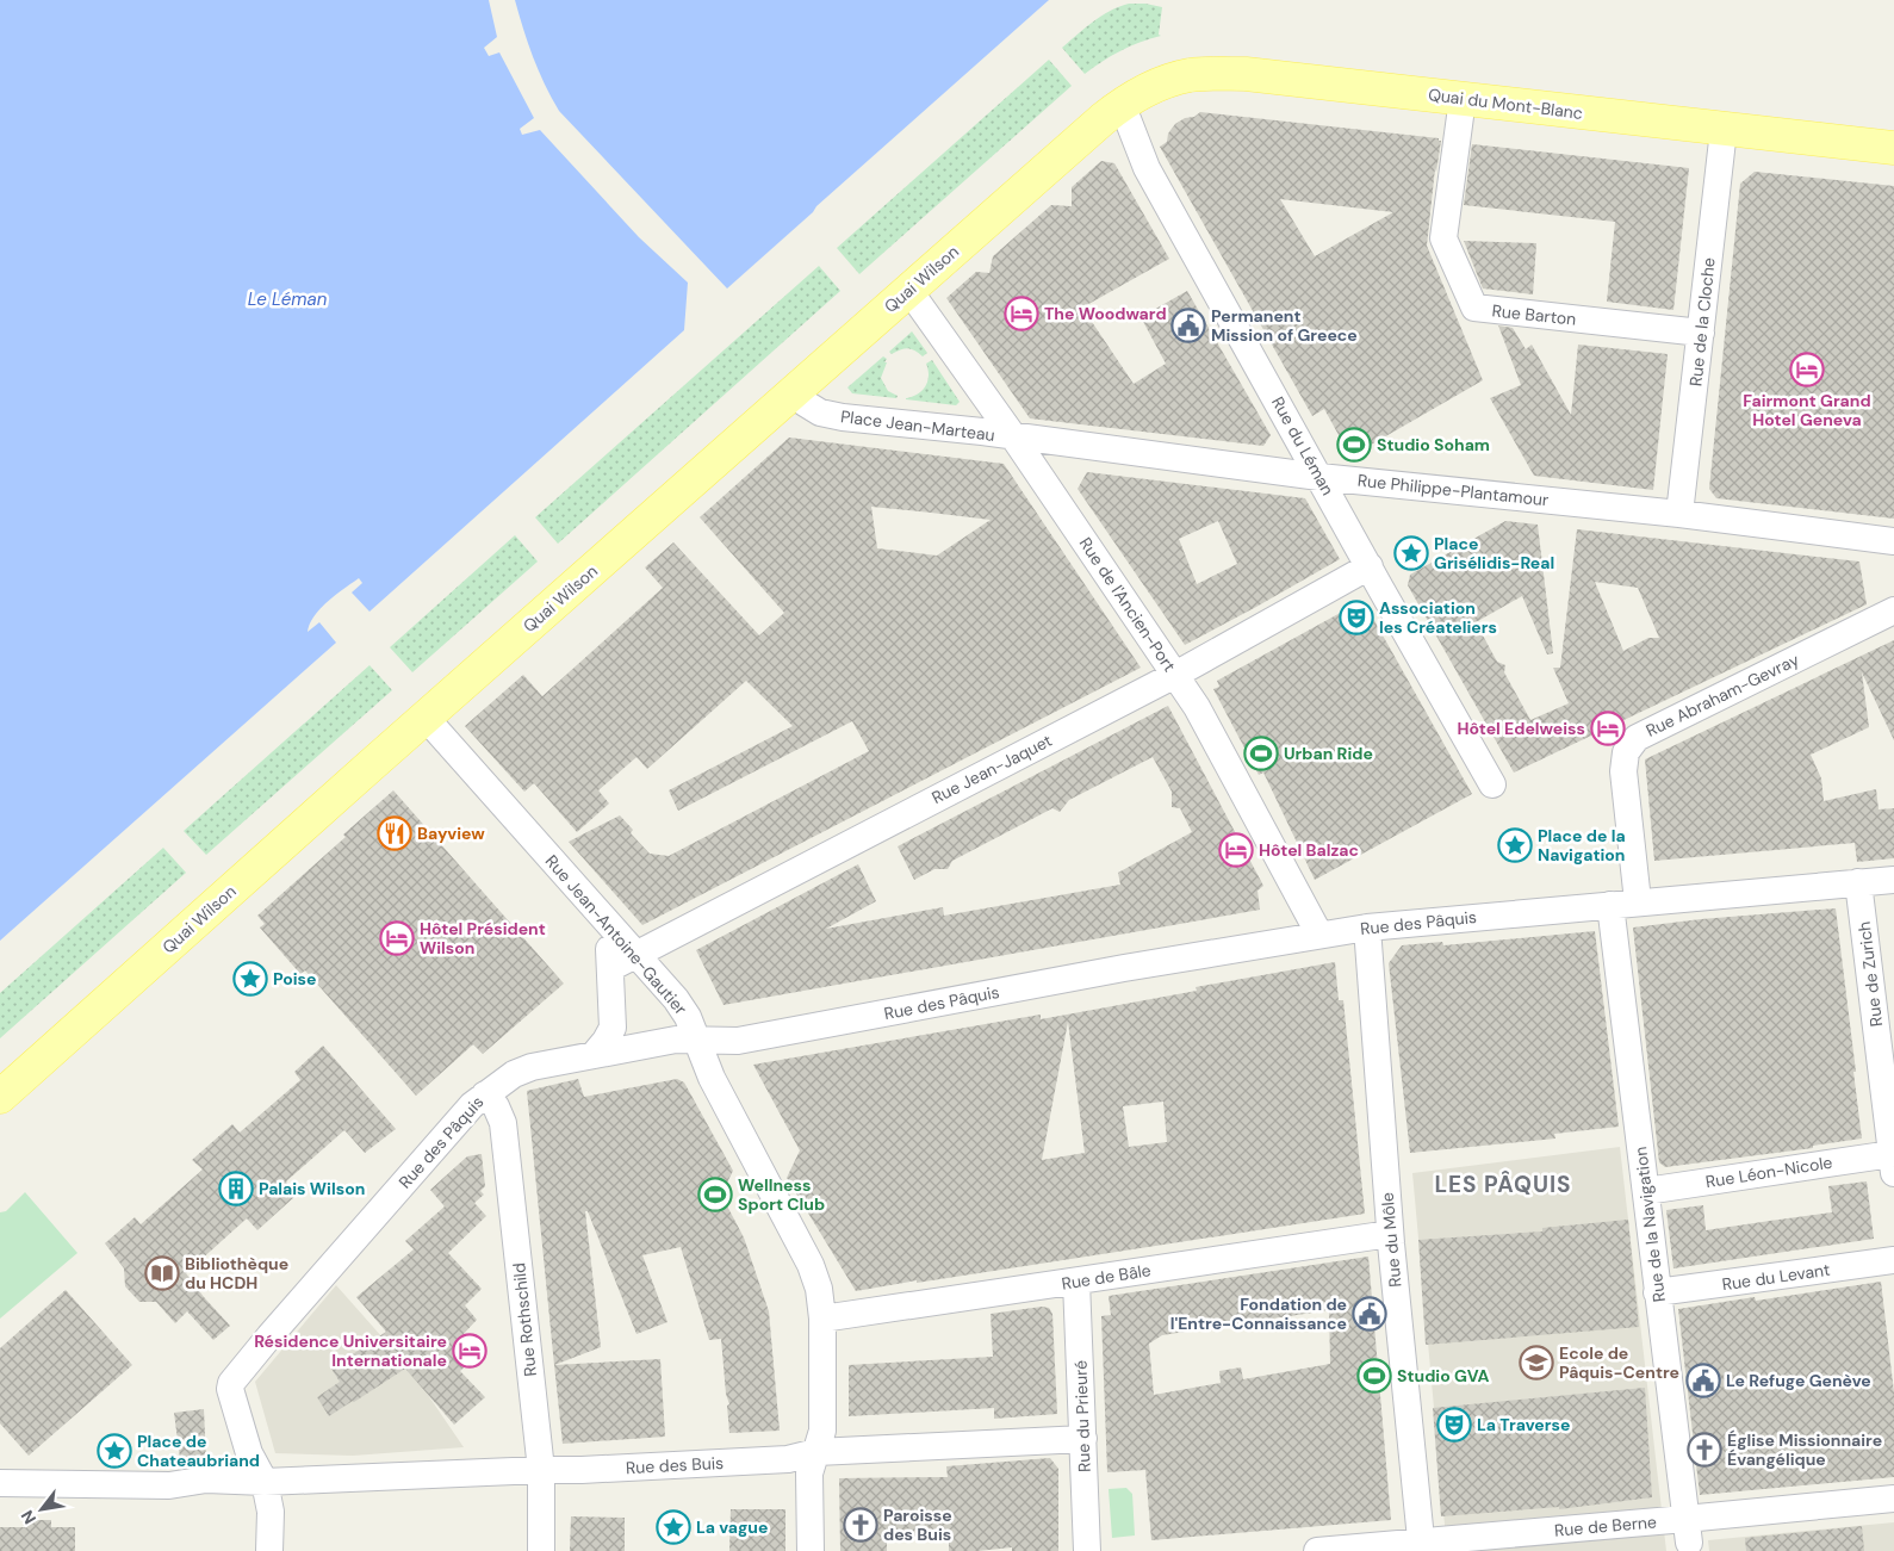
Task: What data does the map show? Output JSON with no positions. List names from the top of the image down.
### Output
{
  "streets": {
    "main road": ["Quai du Mont-Blanc", "Quai Wilson"],
    "street": [
      "Rue Barton",
      "Rue de la Cloche",
      "Place Jean-Marteau",
      "Rue du Léman",
      "Rue Philippe-Plantamour",
      "Rue de l'Ancien-Port",
      "Rue Abraham-Gevray",
      "Rue Jean-Jaquet",
      "Rue des Pâquis",
      "Rue Jean-Antoine-Gautier",
      "Rue de Zurich",
      "Rue Léon-Nicole",
      "Rue de la Navigation",
      "Rue du Môle",
      "Rue de Bâle",
      "Rue du Levant",
      "Rue Rothschild",
      "Rue du Prieuré",
      "Rue des Buis",
      "Rue de Berne"
    ]
  },
  "crossings": [
    ["Quai du Mont-Blanc", "Quai Wilson"],
    ["Quai du Mont-Blanc", "Rue Barton"],
    ["Quai du Mont-Blanc", "Rue de la Cloche"],
    ["Quai du Mont-Blanc", "Rue du Léman"],
    ["Quai Wilson", "Place Jean-Marteau"],
    ["Quai Wilson", "Rue du Léman"],
    ["Quai Wilson", "Rue de l'Ancien-Port"],
    ["Quai Wilson", "Rue Jean-Antoine-Gautier"],
    ["Rue Barton", "Rue de la Cloche"],
    ["Rue de la Cloche", "Rue Philippe-Plantamour"],
    ["Place Jean-Marteau", "Rue Philippe-Plantamour"],
    ["Place Jean-Marteau", "Rue de l'Ancien-Port"],
    ["Rue du Léman", "Rue Philippe-Plantamour"],
    ["Rue du Léman", "Rue Jean-Jaquet"],
    ["Rue Philippe-Plantamour", "Rue de l'Ancien-Port"],
    ["Rue de l'Ancien-Port", "Rue Jean-Jaquet"],
    ["Rue de l'Ancien-Port", "Rue des Pâquis"],
    ["Rue Abraham-Gevray", "Rue des Pâquis"],
    ["Rue Jean-Jaquet", "Rue Jean-Antoine-Gautier"],
    ["Rue des Pâquis", "Rue Jean-Antoine-Gautier"],
    ["Rue des Pâquis", "Rue de Zurich"],
    ["Rue des Pâquis", "Rue de la Navigation"],
    ["Rue des Pâquis", "Rue du Môle"],
    ["Rue des Pâquis", "Rue Rothschild"],
    ["Rue des Pâquis", "Rue des Buis"],
    ["Rue Jean-Antoine-Gautier", "Rue de Bâle"],
    ["Rue Jean-Antoine-Gautier", "Rue des Buis"],
    ["Rue de Zurich", "Rue Léon-Nicole"],
    ["Rue Léon-Nicole", "Rue de la Navigation"],
    ["Rue de la Navigation", "Rue du Levant"],
    ["Rue de la Navigation", "Rue de Berne"],
    ["Rue du Môle", "Rue de Bâle"],
    ["Rue du Môle", "Rue de Berne"],
    ["Rue de Bâle", "Rue du Prieuré"],
    ["Rue Rothschild", "Rue des Buis"],
    ["Rue du Prieuré", "Rue des Buis"]
  ],
  "districts": ["LES PÂQUIS"],
  "water": ["Le Léman"],
  "places": {
    "hotel": [
      "The Woodward",
      "Fairmont Grand Hotel Geneva",
      "Hôtel Edelweiss",
      "Hôtel Balzac",
      "Hôtel Président Wilson",
      "Résidence Universitaire Internationale"
    ],
    "public building": ["Permanent Mission of Greece", "Fondation de l'Entre-Connaissance", "Le Refuge Genève"],
    "sports": [
      "Studio Soham",
      "Urban Ride",
      "Wellness Sport Club",
      "Studio GVA"
    ],
    "place": [
      "Place Grisélidis-Real",
      "Place de la Navigation",
      "Poise",
      "Place de Chateaubriand",
      "La vague"
    ],
    "theatre": ["Association les Créateliers", "La Traverse"],
    "restaurant": ["Bayview"],
    "building": ["Palais Wilson"],
    "library": ["Bibliothèque du HCDH"],
    "school or university": ["Ecole de Pâquis-Centre"],
    "church": ["Église Missionnaire Évangélique", "Paroisse des Buis"]
  },
  "north": "bottom left"
}
